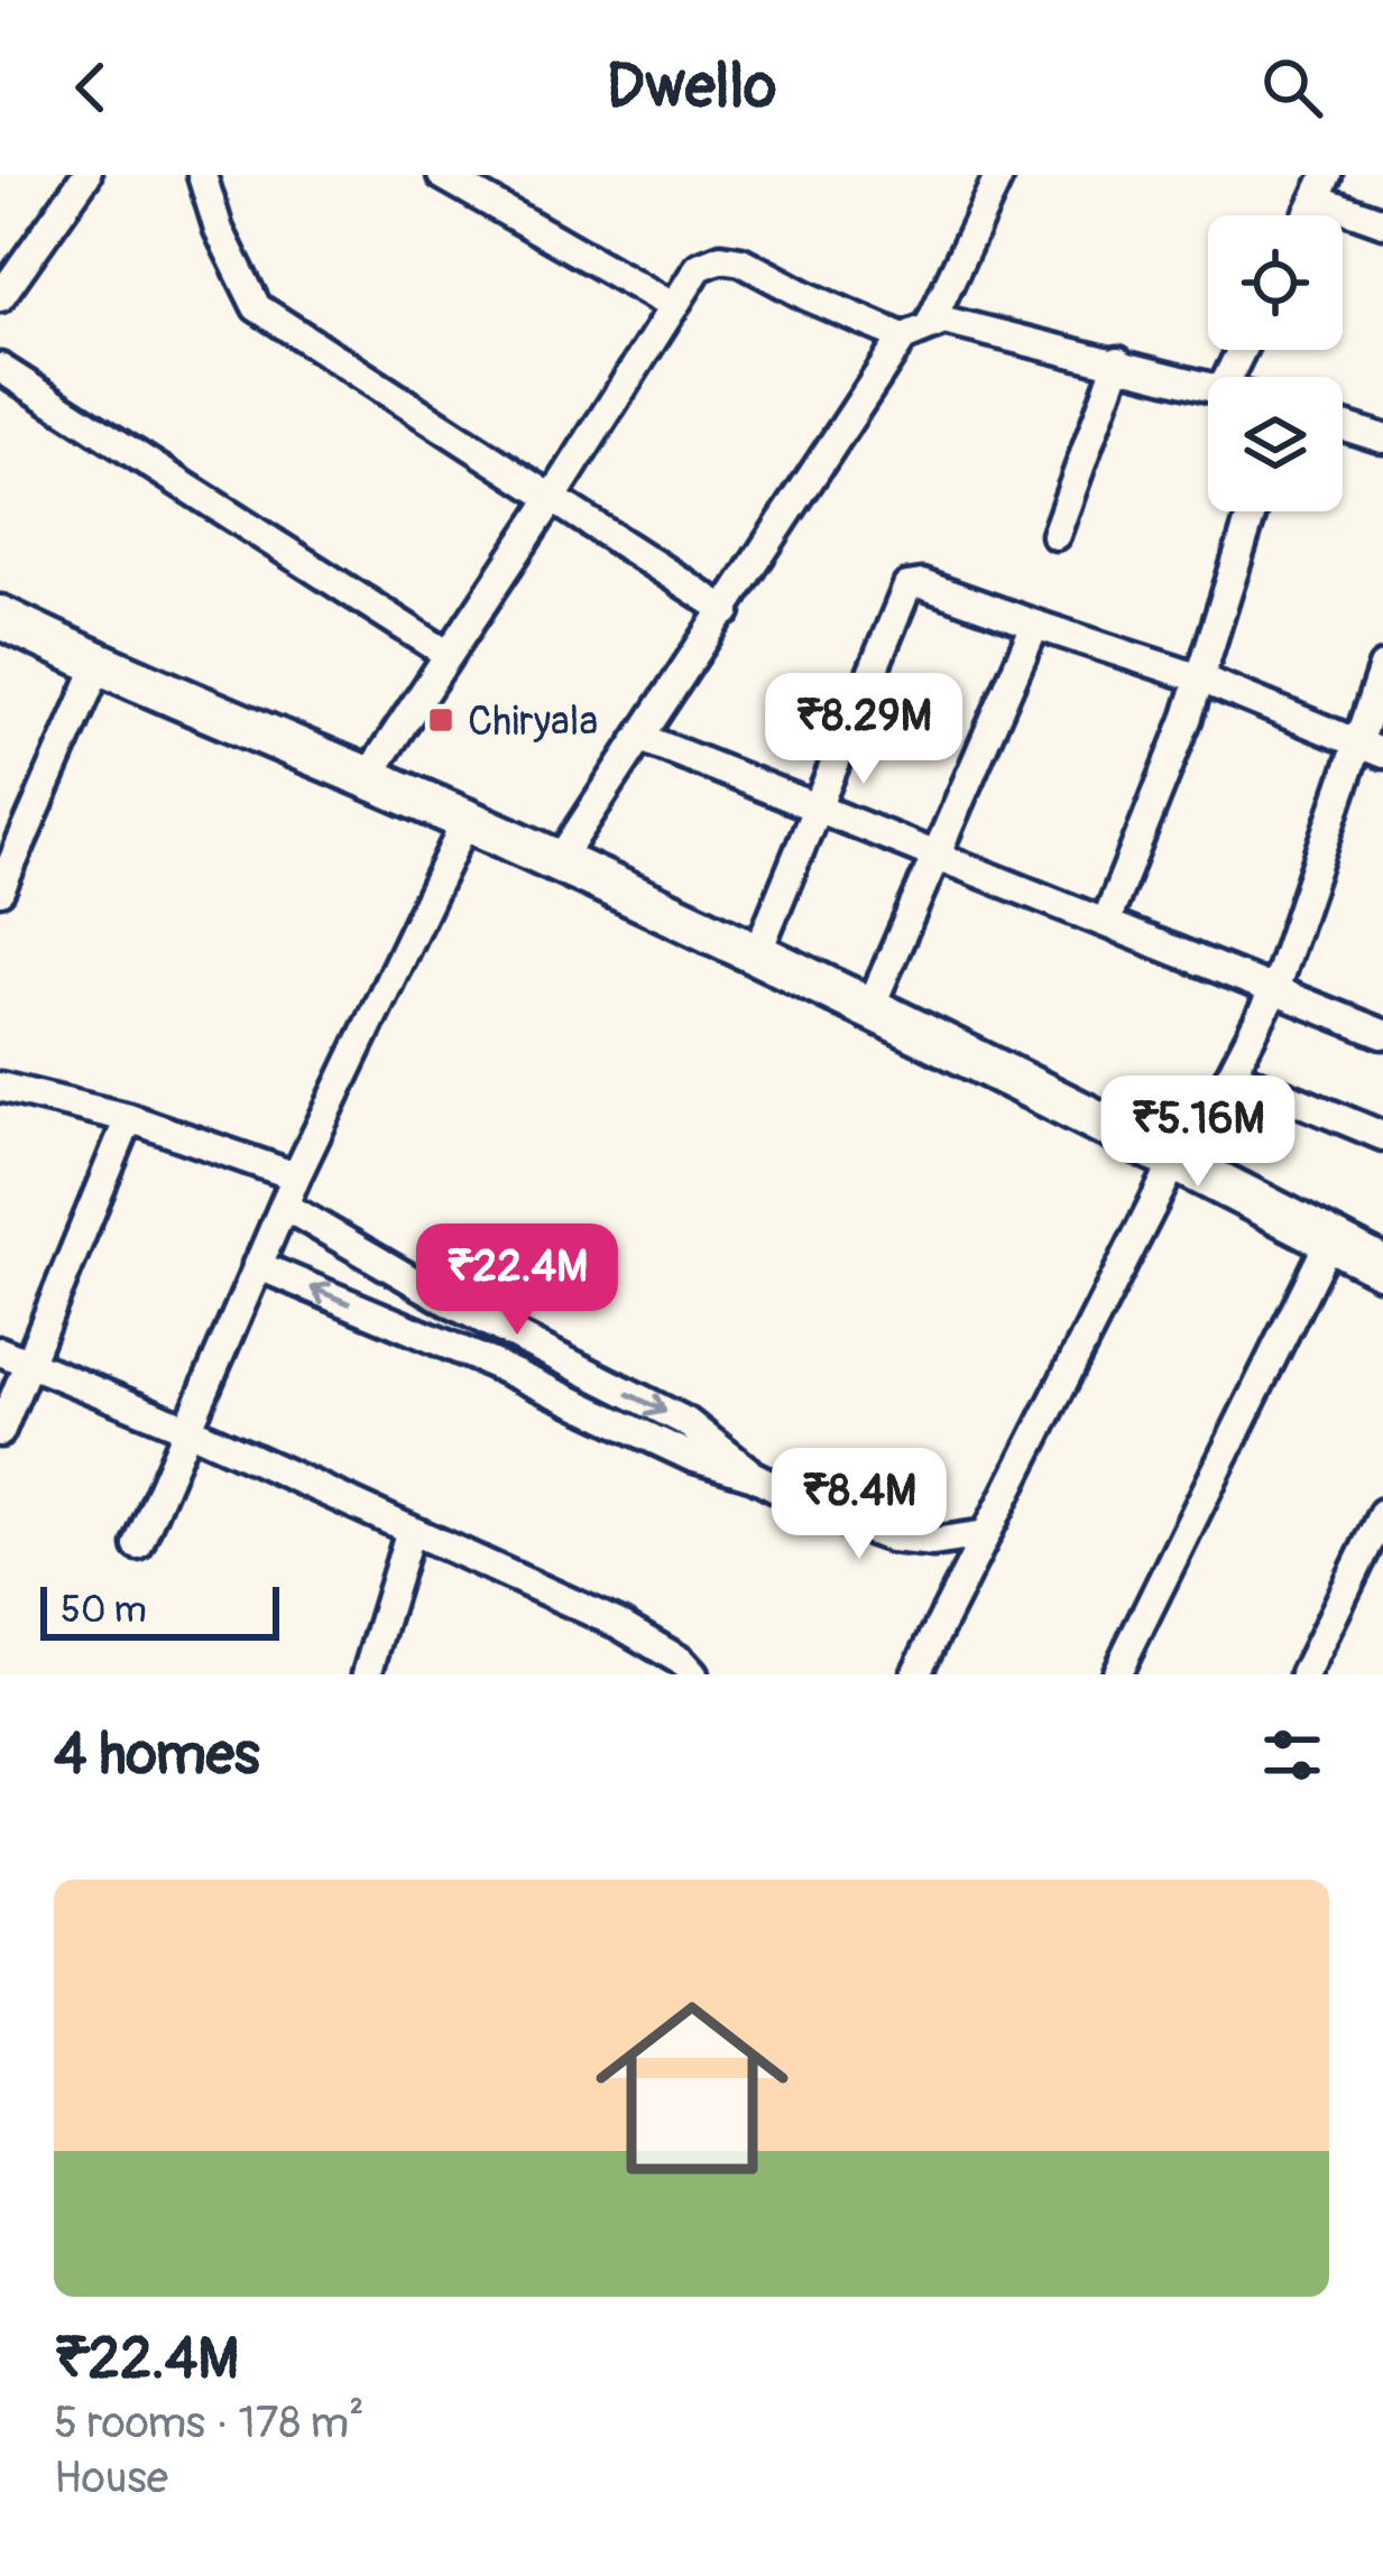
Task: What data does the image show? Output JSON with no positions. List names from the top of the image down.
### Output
{
  "places": {
    "transit": ["Chiryala"]
  },
  "scale_bar": "50 m",
  "page": {
    "header": "Dwello",
    "price": [
      "₹8.29M",
      "₹5.16M",
      "₹22.4M",
      "₹8.4M"
    ],
    "scale": "50 m",
    "heading": "4 homes",
    "list": [
      {
        "name": "₹22.4M",
        "note": "5 rooms · 178 m² · House"
      }
    ]
  }
}
